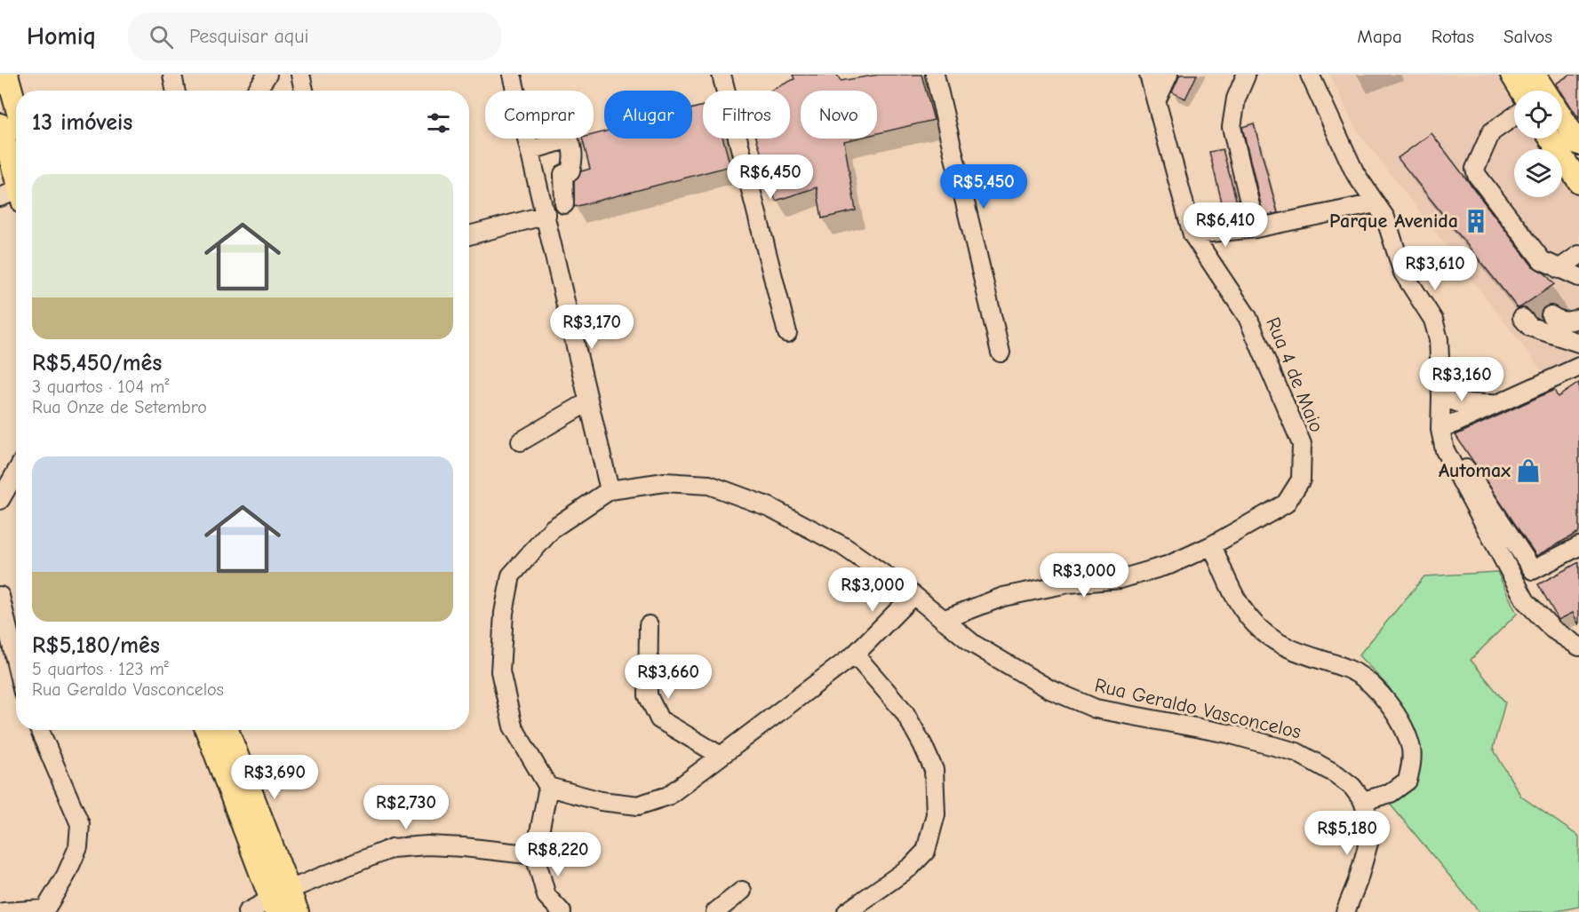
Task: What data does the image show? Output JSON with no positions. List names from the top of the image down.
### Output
{
  "streets": {
    "street": ["Rua 4 de Maio", "Rua Geraldo Vasconcelos"]
  },
  "crossings": [
    ["Rua 4 de Maio", "Rua Geraldo Vasconcelos"]
  ],
  "places": {
    "building": ["Parque Avenida"],
    "shop": ["Automax"]
  },
  "page": {
    "header": "Homiq",
    "search": "Pesquisar aqui",
    "nav": ["Mapa", "Rotas", "Salvos"],
    "chip": [
      "Comprar",
      "Alugar",
      "Filtros",
      "Novo"
    ],
    "heading": "13 imóveis",
    "price": [
      "R$6,450",
      "R$5,450",
      "R$6,410",
      "R$3,610",
      "R$3,170",
      "R$3,160",
      "R$3,000",
      "R$3,000",
      "R$3,660",
      "R$3,690",
      "R$2,730",
      "R$5,180",
      "R$8,220"
    ],
    "list": [
      {
        "name": "R$5,450/mês",
        "note": "3 quartos · 104 m² · Rua Onze de Setembro"
      },
      {
        "name": "R$5,180/mês",
        "note": "5 quartos · 123 m² · Rua Geraldo Vasconcelos"
      }
    ]
  }
}
